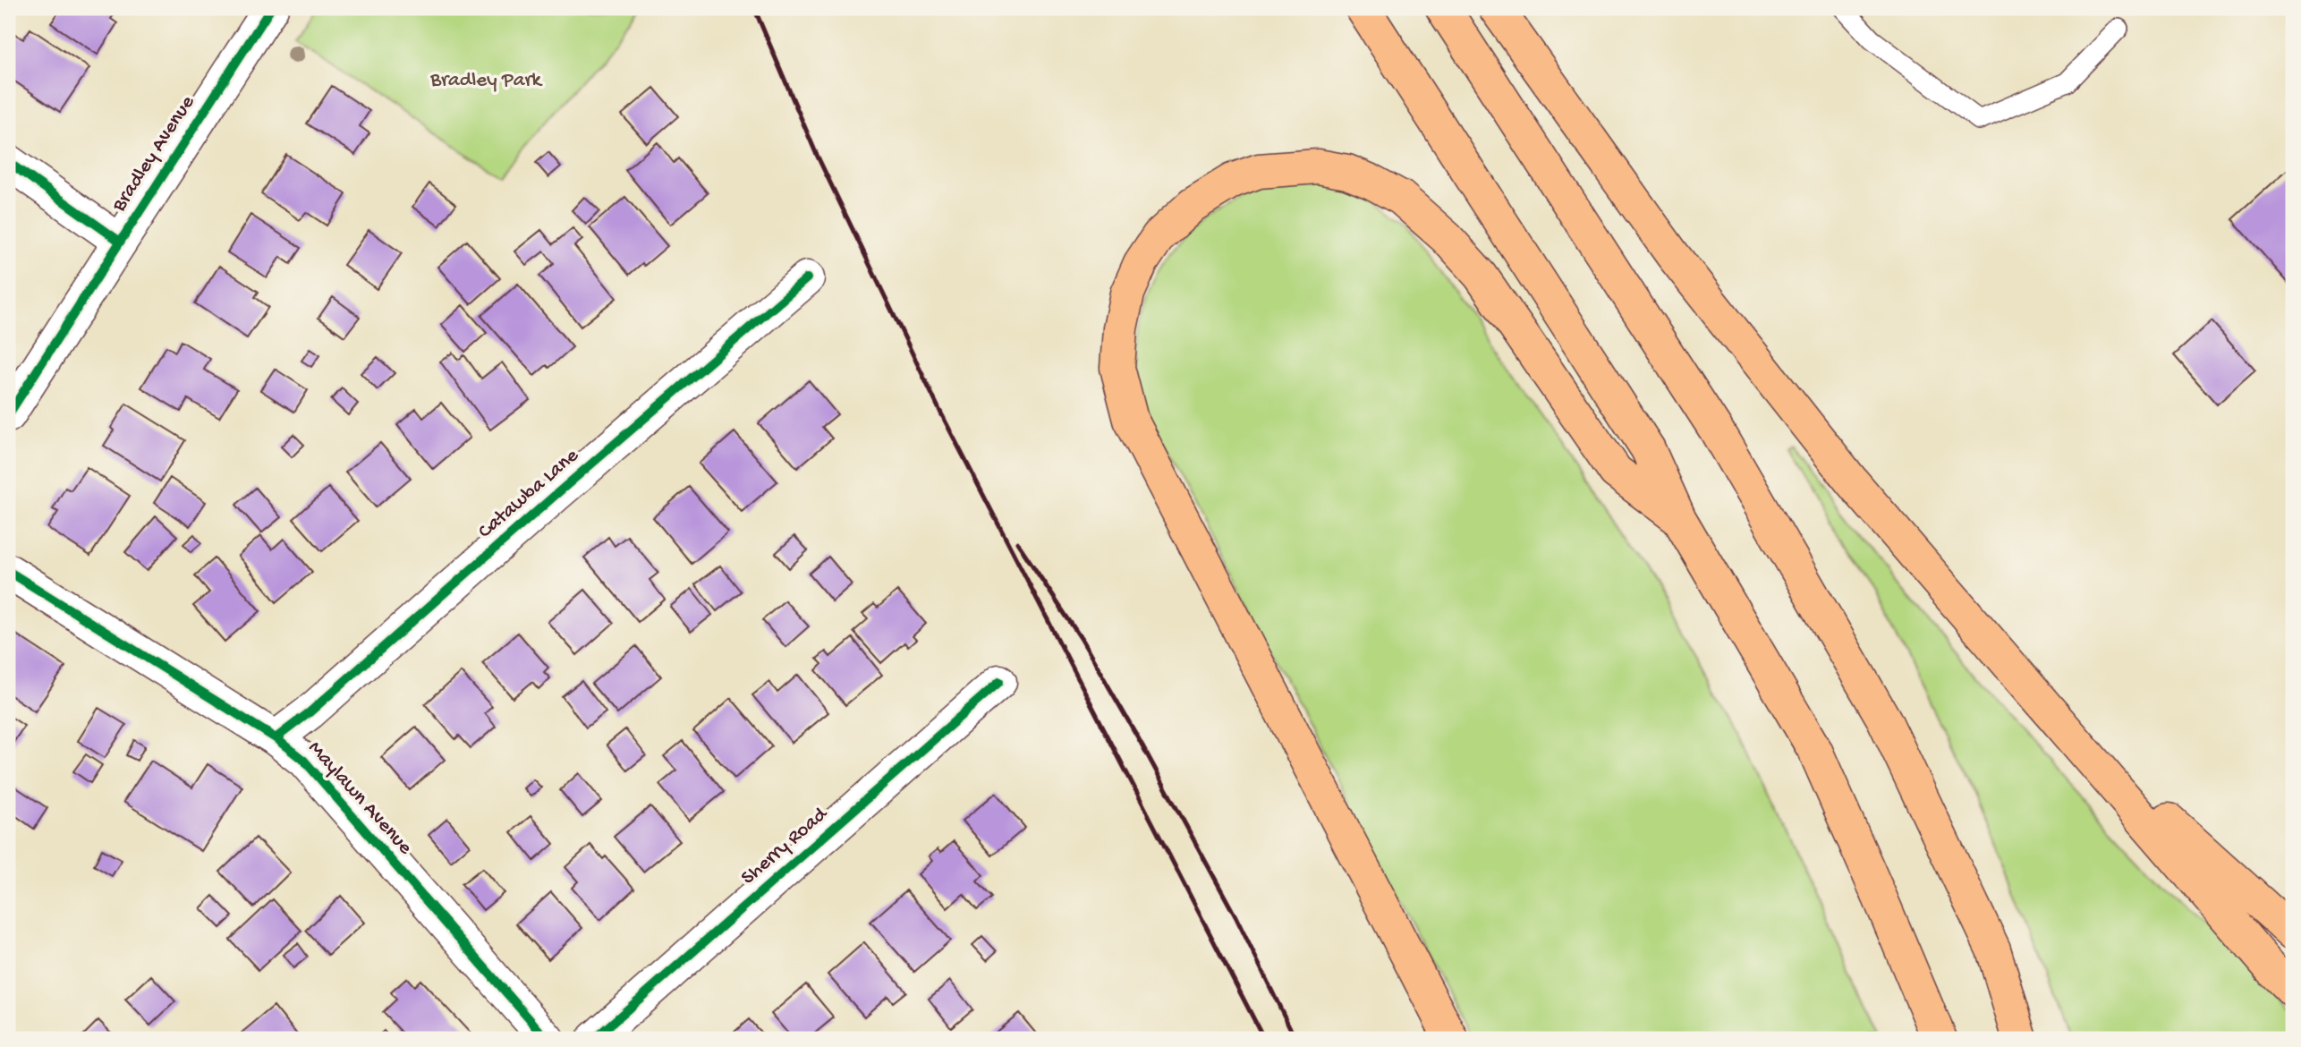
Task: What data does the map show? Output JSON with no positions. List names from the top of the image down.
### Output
{
  "streets": {
    "street": [
      "Bradley Avenue",
      "Catawba Lane",
      "Maylawn Avenue",
      "Sherry Road"
    ]
  },
  "crossings": [
    ["Catawba Lane", "Maylawn Avenue"]
  ],
  "parks": ["Bradley Park"]
}
